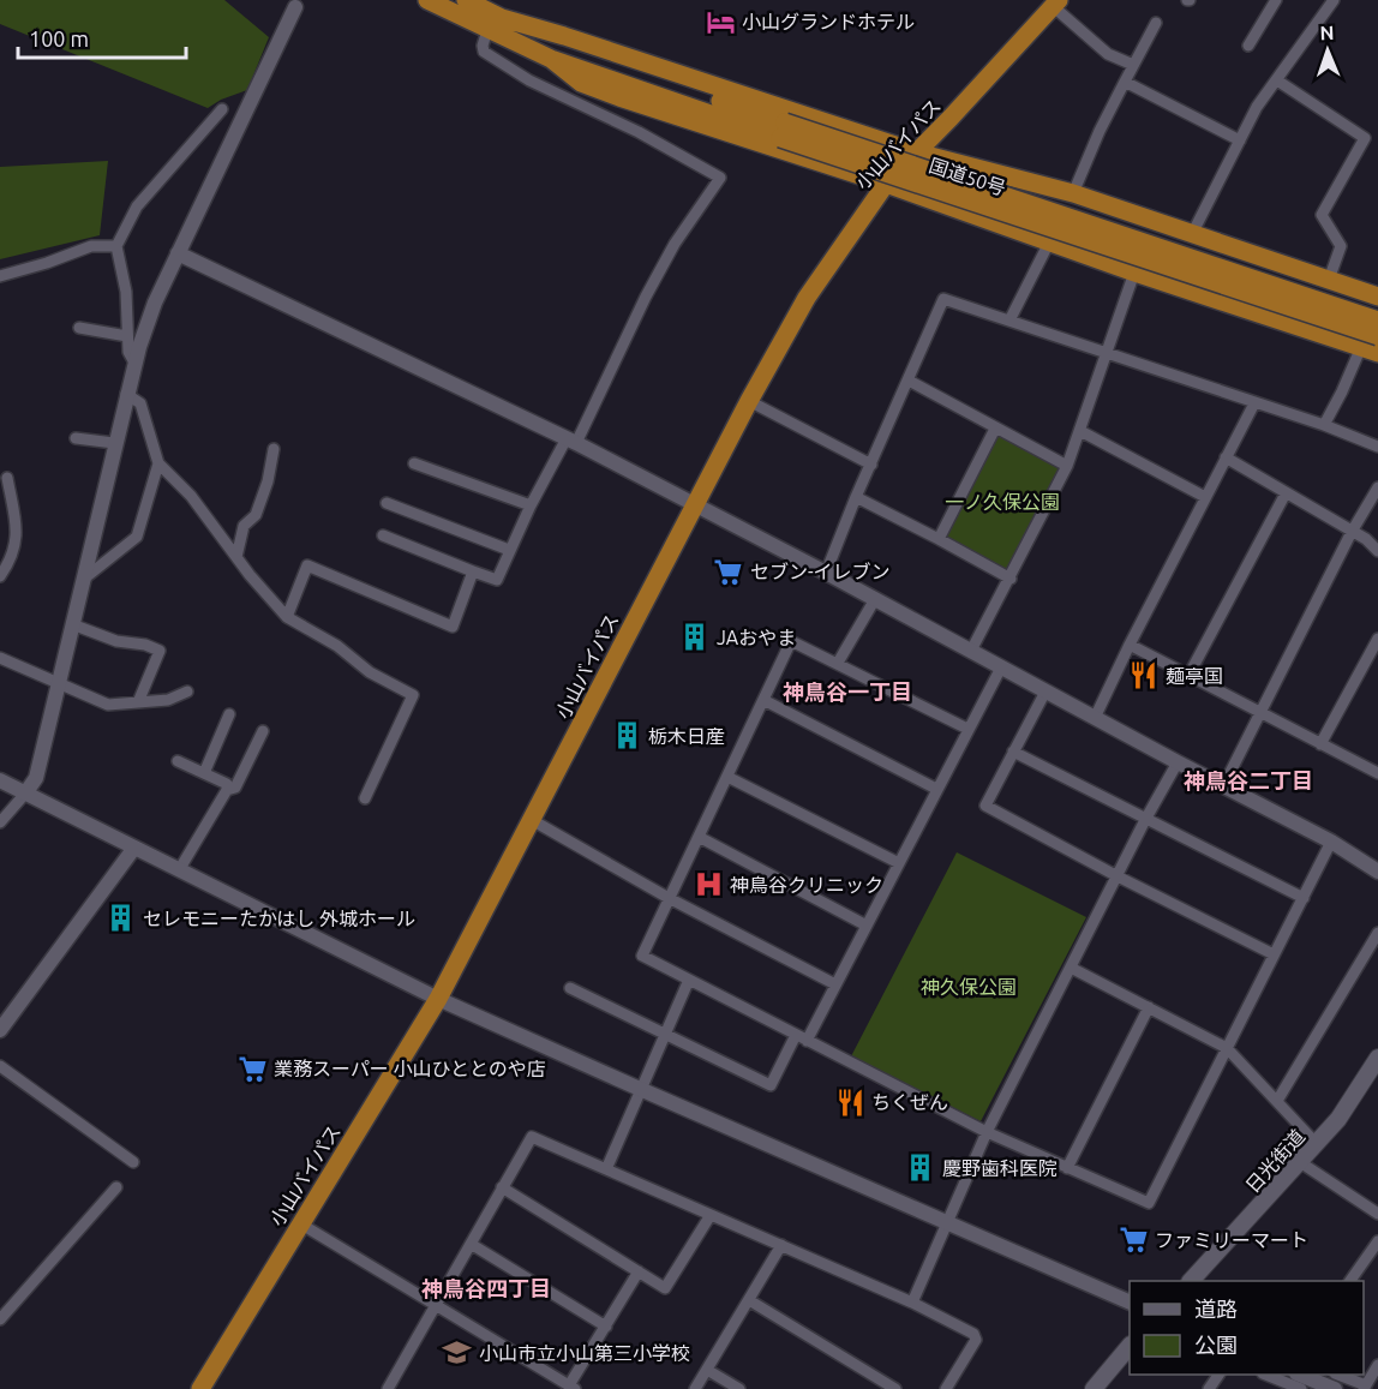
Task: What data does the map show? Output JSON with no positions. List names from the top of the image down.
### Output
{
  "streets": {
    "highway": ["小山バイパス", "国道50号"],
    "main road": ["日光街道"]
  },
  "districts": ["神鳥谷一丁目", "神鳥谷二丁目", "神鳥谷四丁目"],
  "parks": ["一ノ久保公園", "神久保公園"],
  "places": {
    "hotel": ["小山グランドホテル"],
    "supermarket": ["セブン-イレブン", "業務スーパー 小山ひととのや店", "ファミリーマート"],
    "building": [
      "JAおやま",
      "栃木日産",
      "セレモニーたかはし 外城ホール",
      "慶野歯科医院"
    ],
    "restaurant": ["麺亭国", "ちくぜん"],
    "hospital": ["神鳥谷クリニック"],
    "school or university": ["小山市立小山第三小学校"]
  },
  "legend": ["道路", "公園"],
  "scale_bar": "100 m",
  "north": "top"
}
